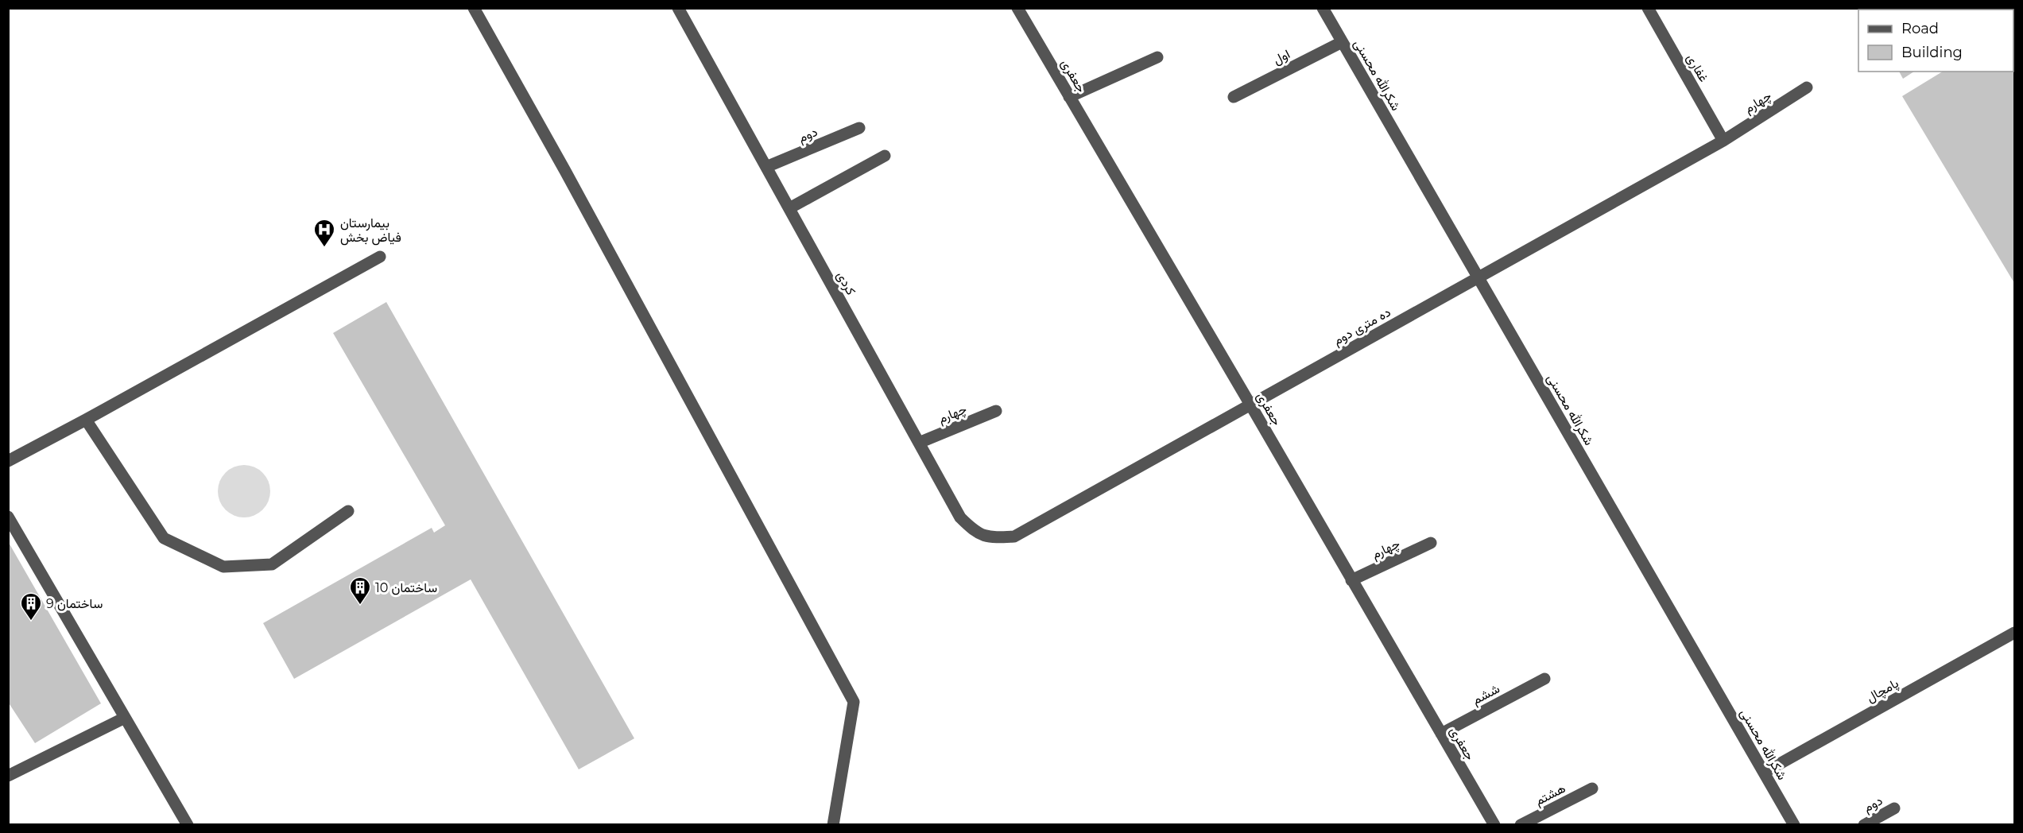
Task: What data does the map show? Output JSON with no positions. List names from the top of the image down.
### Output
{
  "streets": {
    "street": [
      "اول",
      "غفاری",
      "شکرالله محسنی",
      "جعفری",
      "چهارم",
      "دوم",
      "کردی",
      "ده متری دوم",
      "پامچال",
      "ششم",
      "هشتم"
    ]
  },
  "crossings": [
    ["اول", "شکرالله محسنی"],
    ["غفاری", "چهارم"],
    ["غفاری", "ده متری دوم"],
    ["شکرالله محسنی", "ده متری دوم"],
    ["شکرالله محسنی", "پامچال"],
    ["جعفری", "چهارم"],
    ["جعفری", "ده متری دوم"],
    ["جعفری", "ششم"],
    ["چهارم", "کردی"],
    ["چهارم", "ده متری دوم"],
    ["دوم", "کردی"],
    ["کردی", "ده متری دوم"]
  ],
  "places": {
    "hospital": ["بیمارستان فیاض بخش"],
    "building": ["ساختمان 10", "ساختمان 9"]
  },
  "legend": ["Road", "Building"]
}
